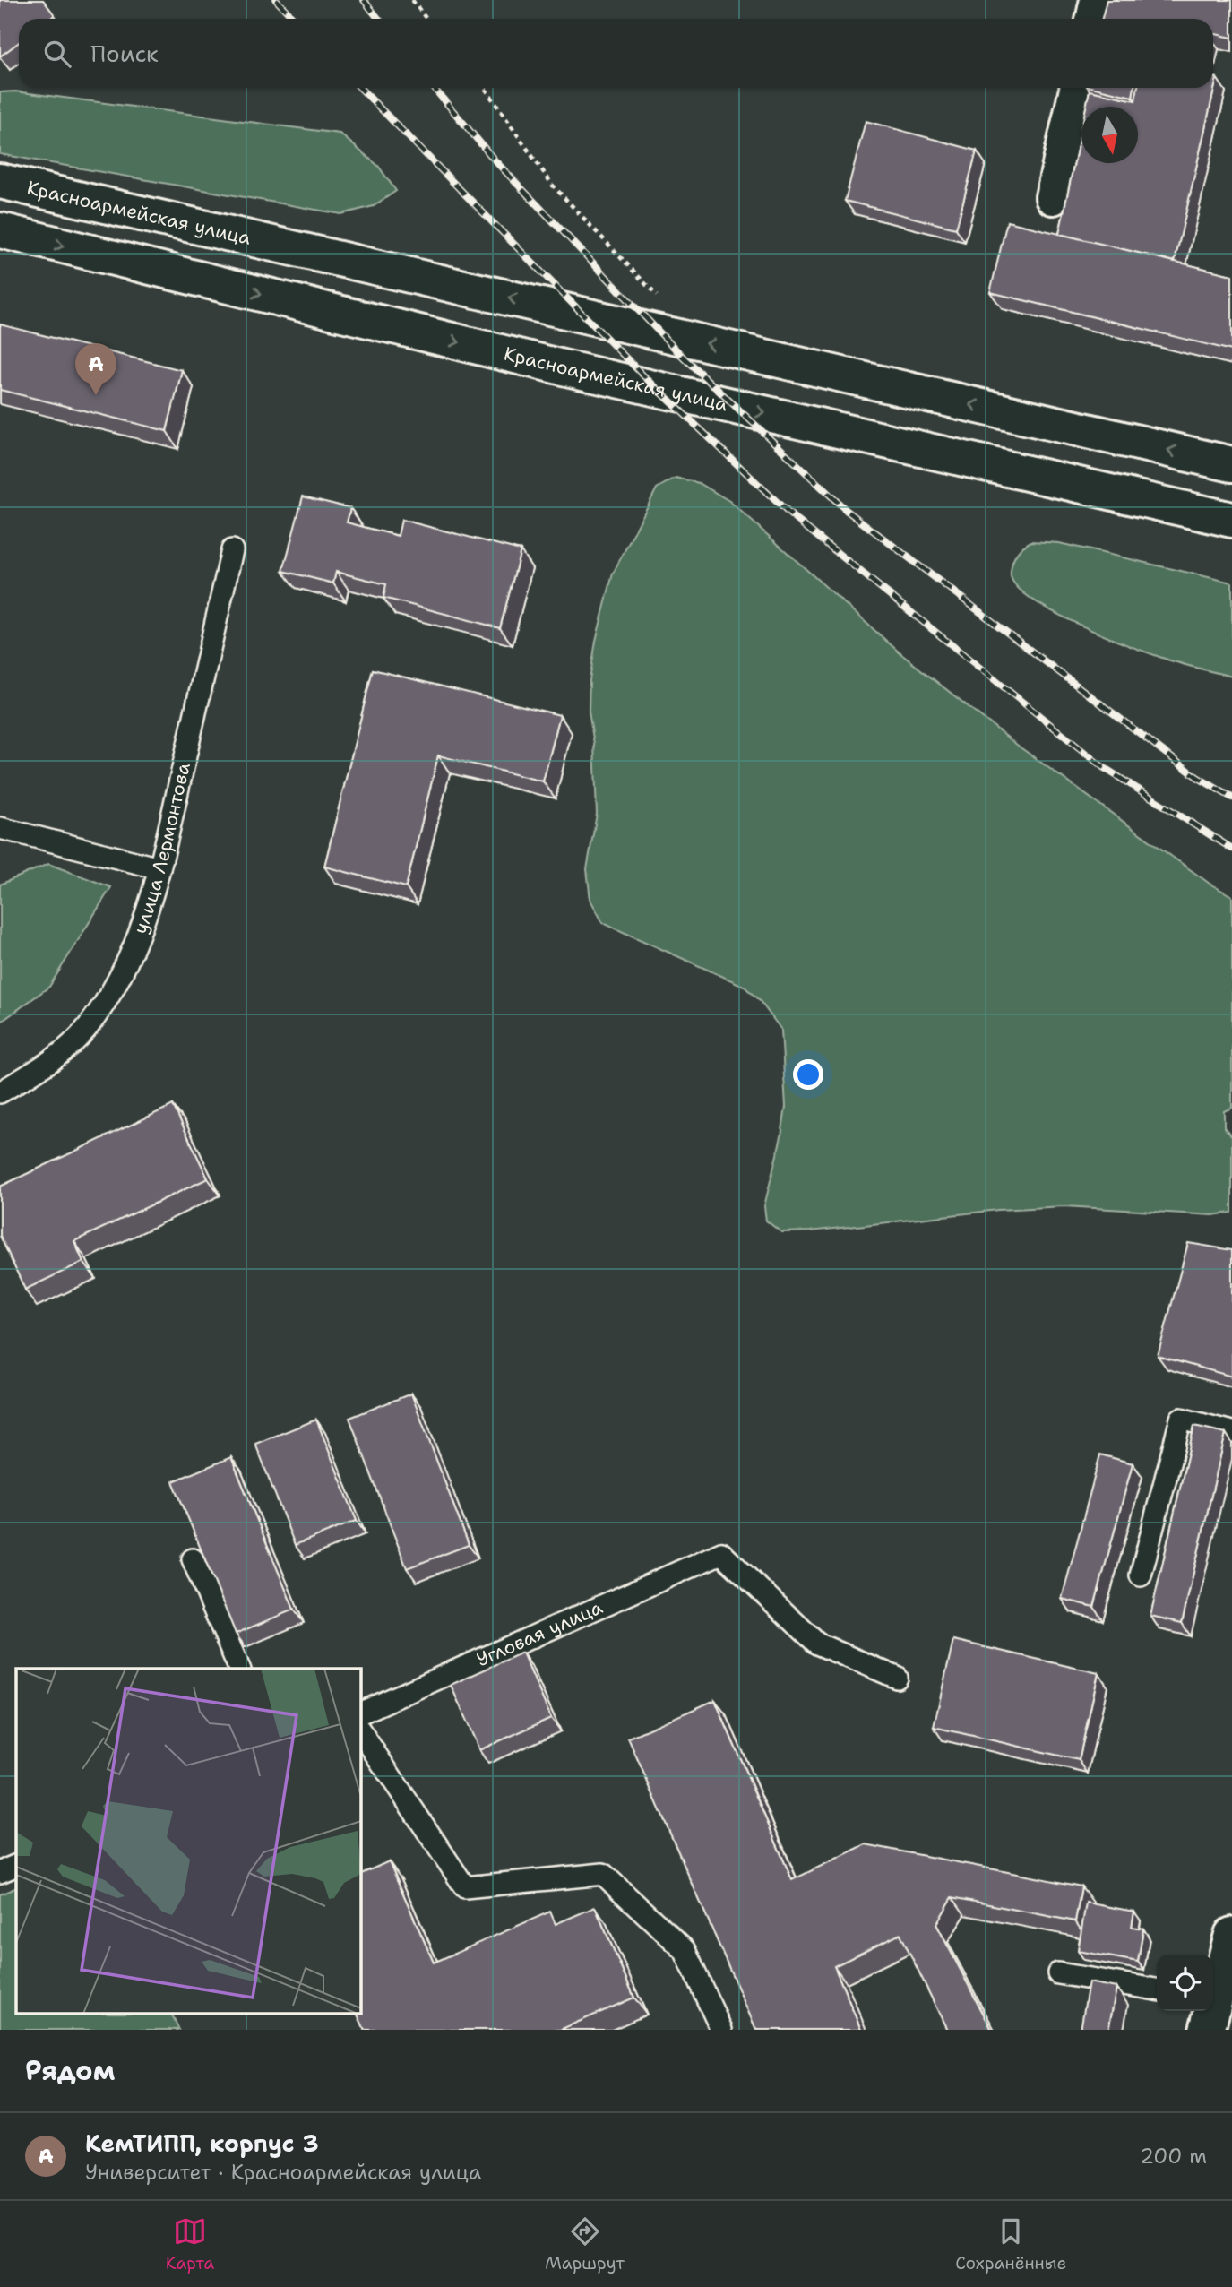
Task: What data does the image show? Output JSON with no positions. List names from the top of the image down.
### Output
{
  "streets": {
    "main road": ["Красноармейская улица"],
    "lane": ["улица Лермонтова", "Угловая улица"]
  },
  "north": "bottom",
  "page": {
    "search": "Поиск",
    "pins": "A",
    "heading": "Рядом",
    "list": [
      {
        "mark": "A",
        "name": "КемТИПП, корпус 3",
        "note": "Университет · Красноармейская улица",
        "value": "200 m"
      }
    ],
    "nav": ["Карта", "Маршрут", "Сохранённые"]
  }
}
